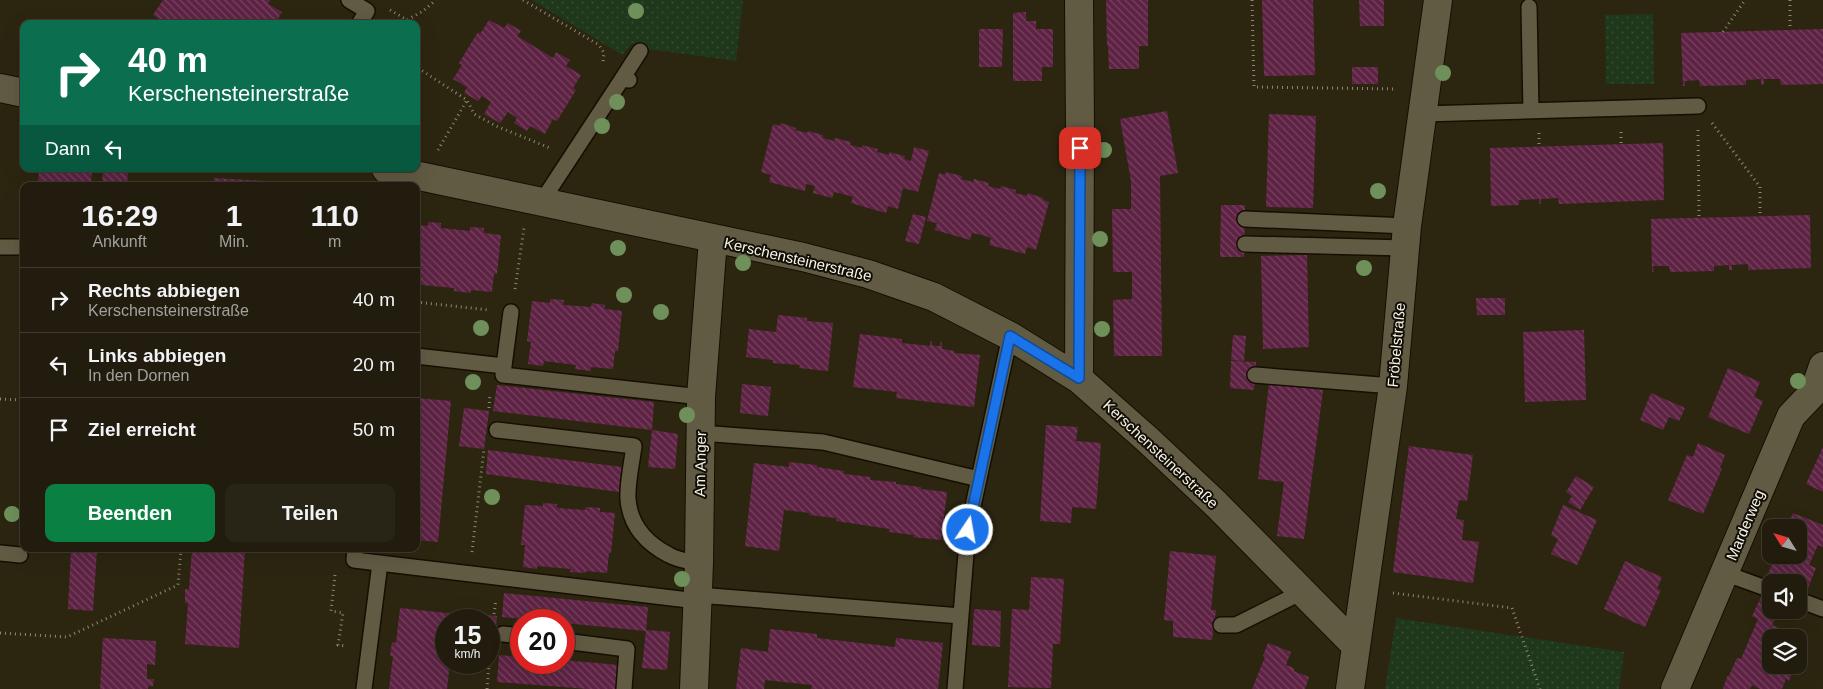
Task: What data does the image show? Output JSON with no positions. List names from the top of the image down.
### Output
{
  "streets": {
    "street": [
      "Kerschensteinerstraße",
      "Fröbelstraße",
      "Am Anger",
      "Marderweg"
    ]
  },
  "crossings": [
    ["Kerschensteinerstraße", "Fröbelstraße"],
    ["Kerschensteinerstraße", "Am Anger"]
  ],
  "north": "top left",
  "page": {
    "turn": ["40 m", "Kerschensteinerstraße"],
    "then": "Dann",
    "eta": [
      "16:29",
      "Ankunft",
      "1",
      "Min.",
      "110",
      "m"
    ],
    "list": [
      {
        "name": "Rechts abbiegen",
        "note": "Kerschensteinerstraße",
        "value": "40 m"
      },
      {
        "name": "Links abbiegen",
        "note": "In den Dornen",
        "value": "20 m"
      },
      {
        "name": "Ziel erreicht",
        "value": "50 m"
      }
    ],
    "buttons": ["Beenden", "Teilen"],
    "speed": "15 km/h",
    "limit": "20"
  }
}
